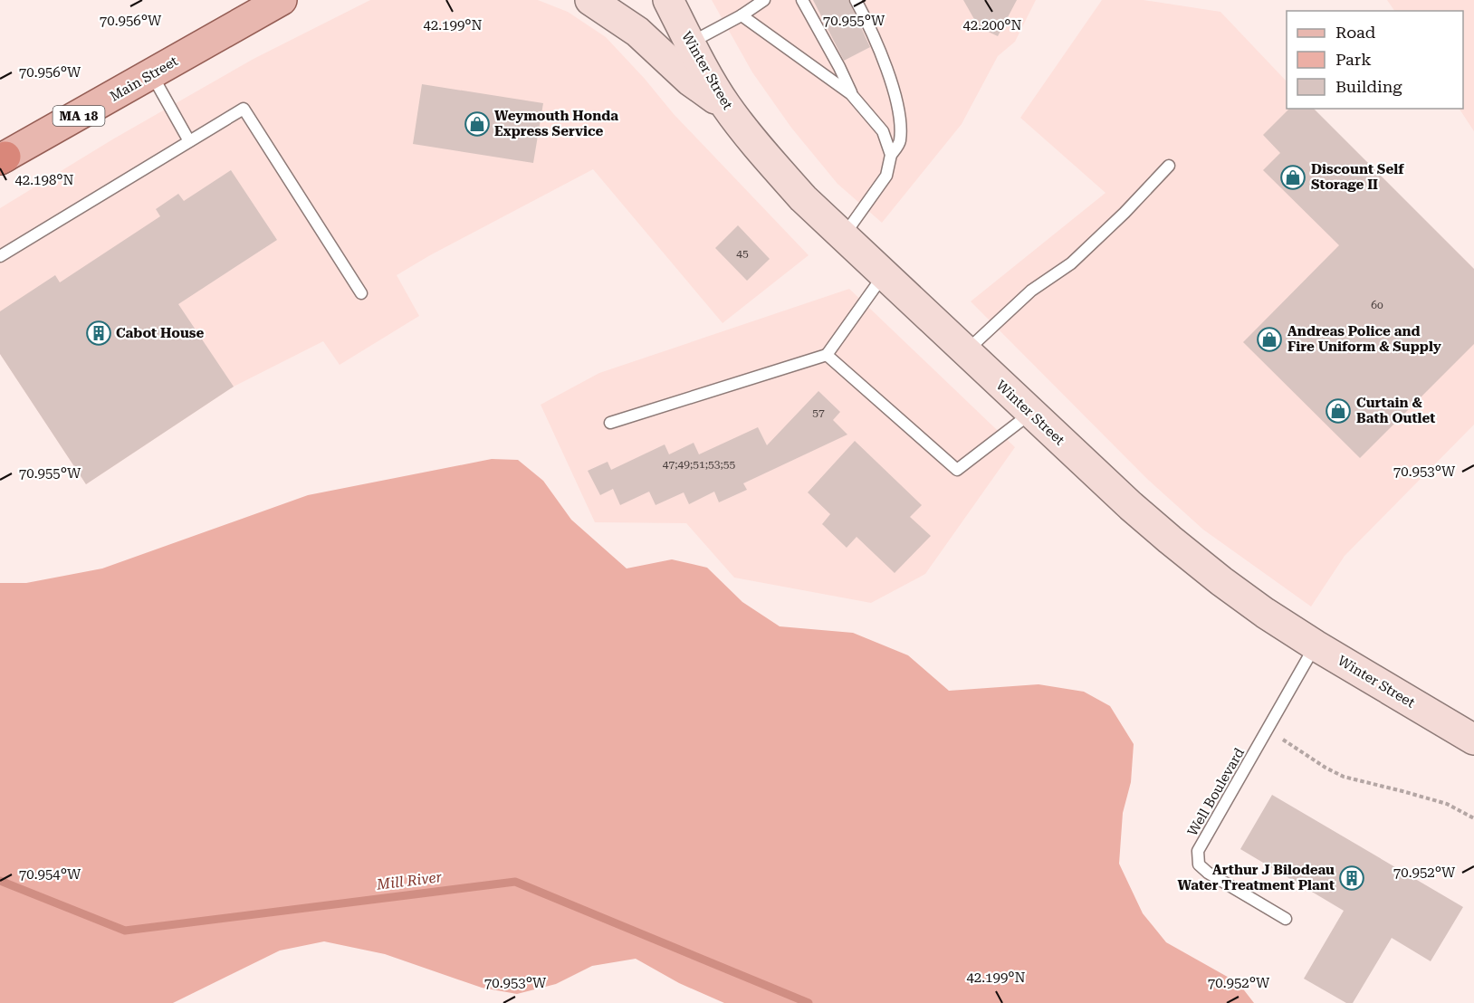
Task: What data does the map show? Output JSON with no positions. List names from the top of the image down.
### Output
{
  "streets": {
    "main road": ["Winter Street", "Main Street", "MA 18"],
    "lane": ["Well Boulevard"]
  },
  "crossings": [
    ["Winter Street", "Well Boulevard"]
  ],
  "water": ["Mill River"],
  "places": {
    "shop": [
      "Weymouth Honda Express Service",
      "Discount Self Storage II",
      "Andreas Police and Fire Uniform & Supply",
      "Curtain & Bath Outlet"
    ],
    "building": ["Cabot House", "Arthur J Bilodeau Water Treatment Plant"]
  },
  "house_numbers": [
    "45",
    "60",
    "57",
    "47;49;51;53;55"
  ],
  "legend": ["Road", "Park", "Building"],
  "coordinates": [
    "70.956°W",
    "70.955°W",
    "42.199°N",
    "42.200°N",
    "42.198°N",
    "70.953°W",
    "70.952°W",
    "70.954°W"
  ]
}
